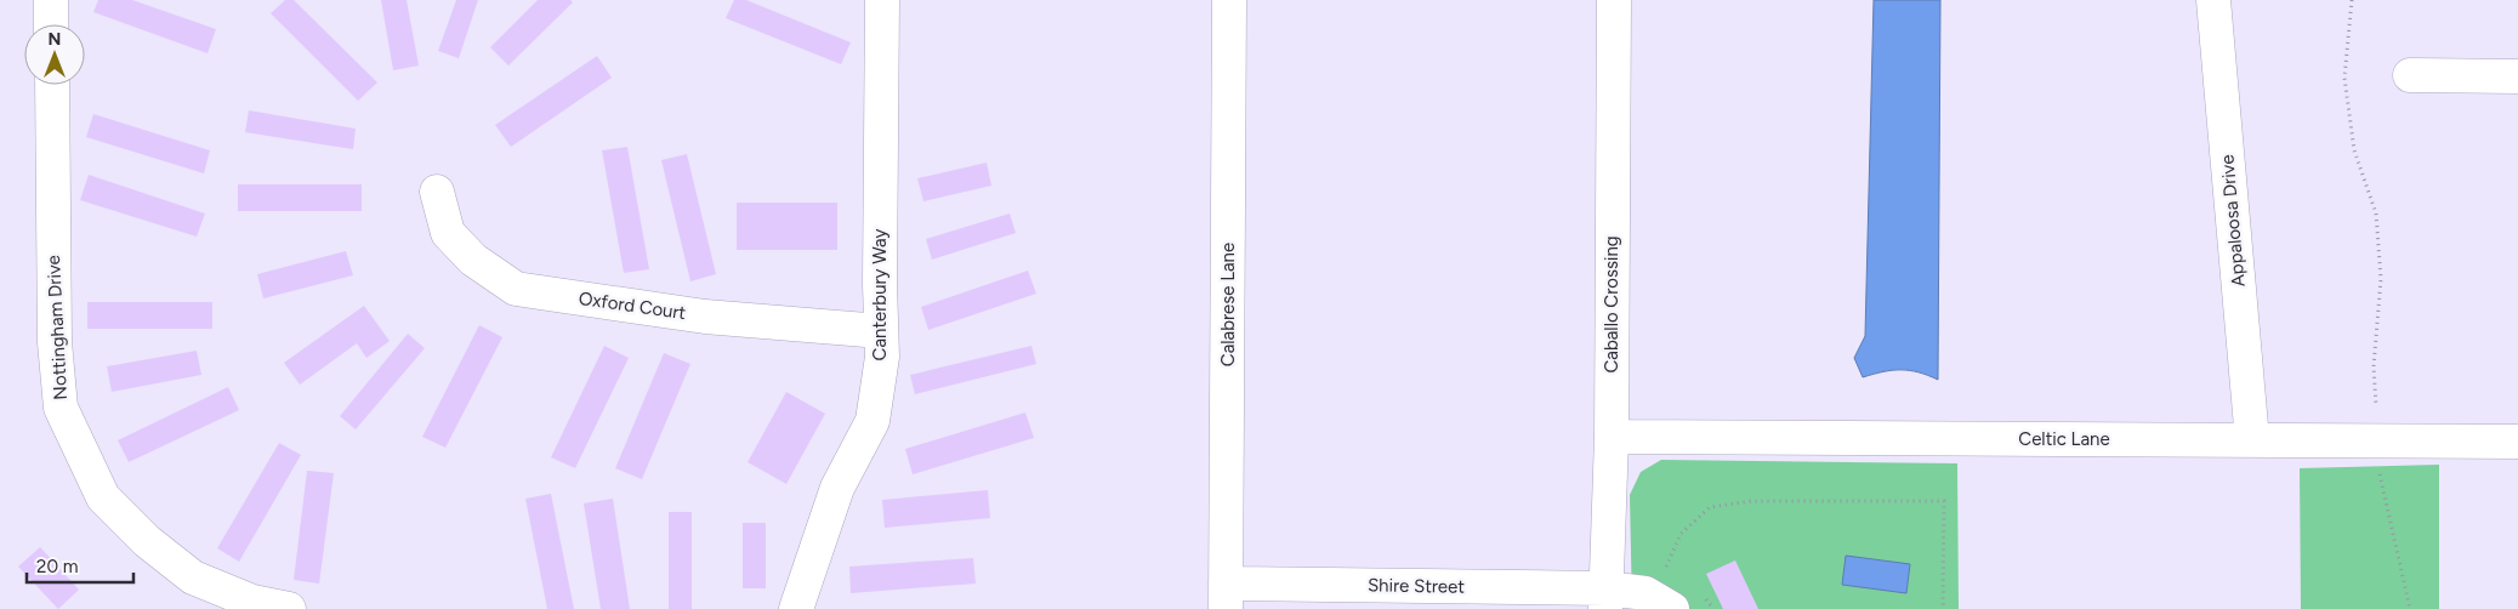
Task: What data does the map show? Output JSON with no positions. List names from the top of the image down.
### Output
{
  "streets": {
    "street": [
      "Appaloosa Drive",
      "Canterbury Way",
      "Calabrese Lane",
      "Caballo Crossing",
      "Oxford Court",
      "Nottingham Drive",
      "Celtic Lane",
      "Shire Street"
    ]
  },
  "crossings": [
    ["Appaloosa Drive", "Celtic Lane"],
    ["Canterbury Way", "Oxford Court"],
    ["Calabrese Lane", "Shire Street"],
    ["Caballo Crossing", "Celtic Lane"],
    ["Caballo Crossing", "Shire Street"]
  ],
  "scale_bar": "20 m",
  "north": "top"
}
